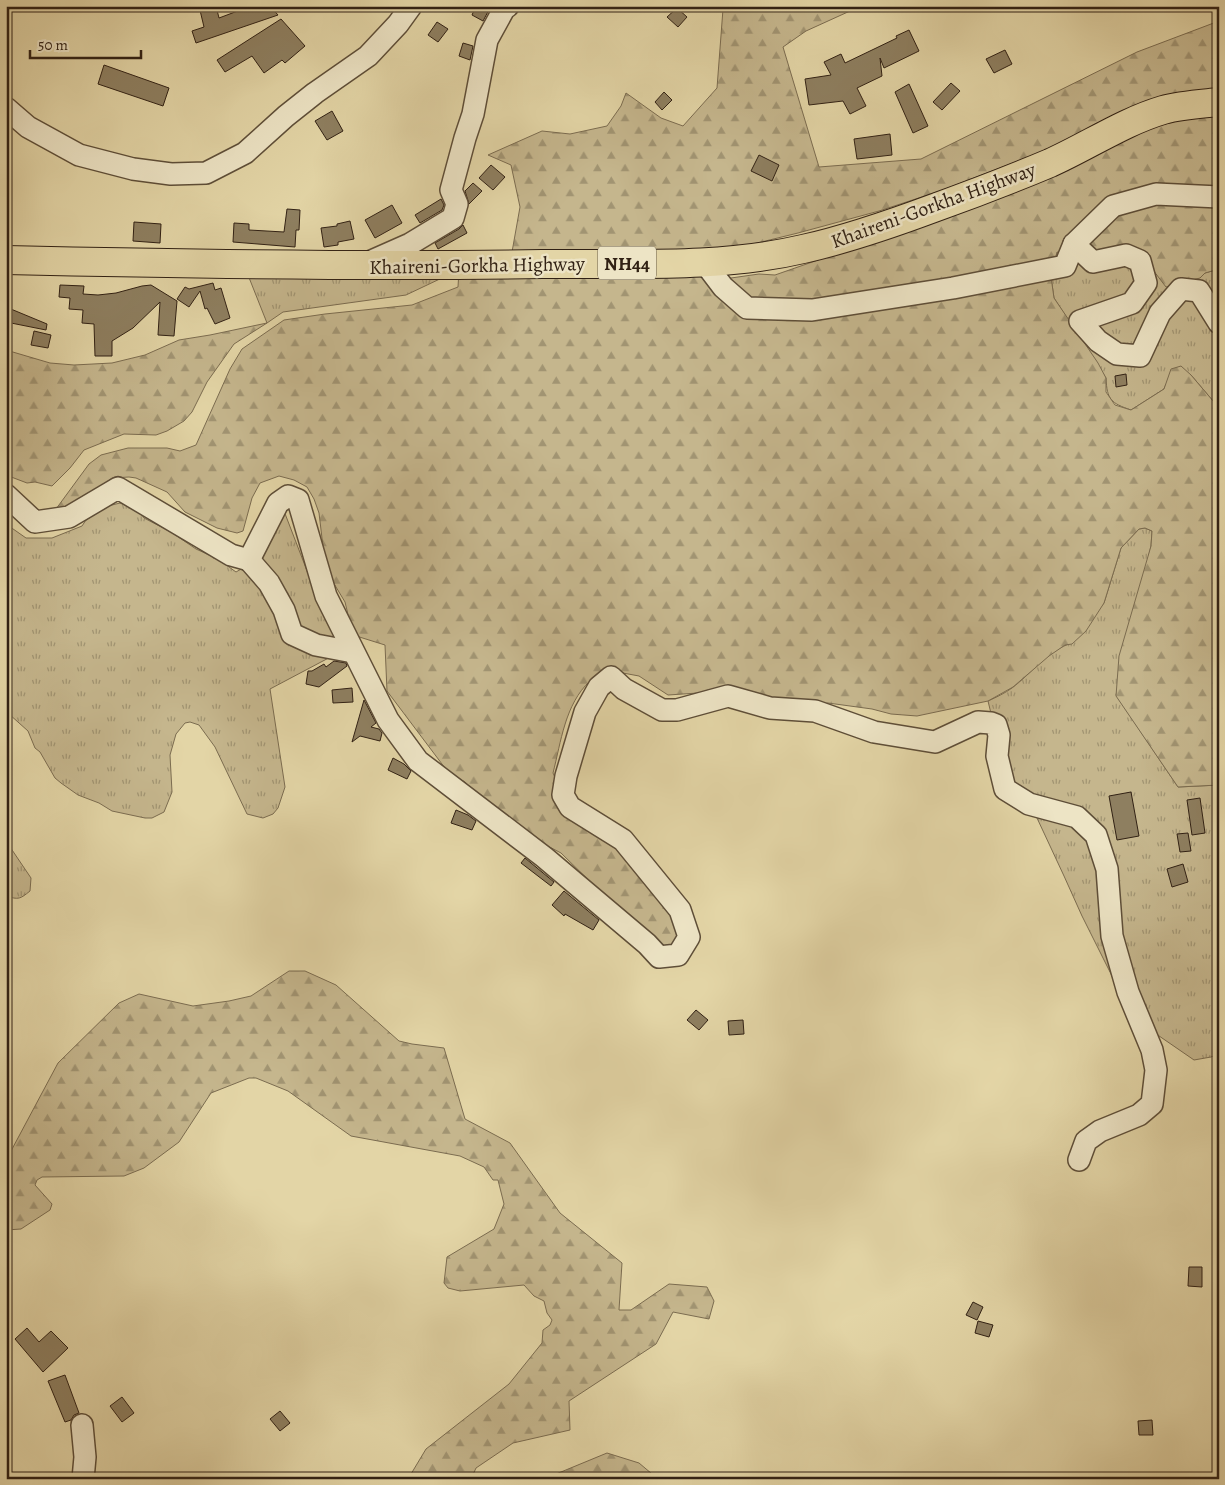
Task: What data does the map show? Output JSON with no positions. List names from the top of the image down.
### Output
{
  "streets": {
    "main road": ["Khaireni-Gorkha Highway", "NH44"]
  },
  "scale_bar": "50 m"
}
